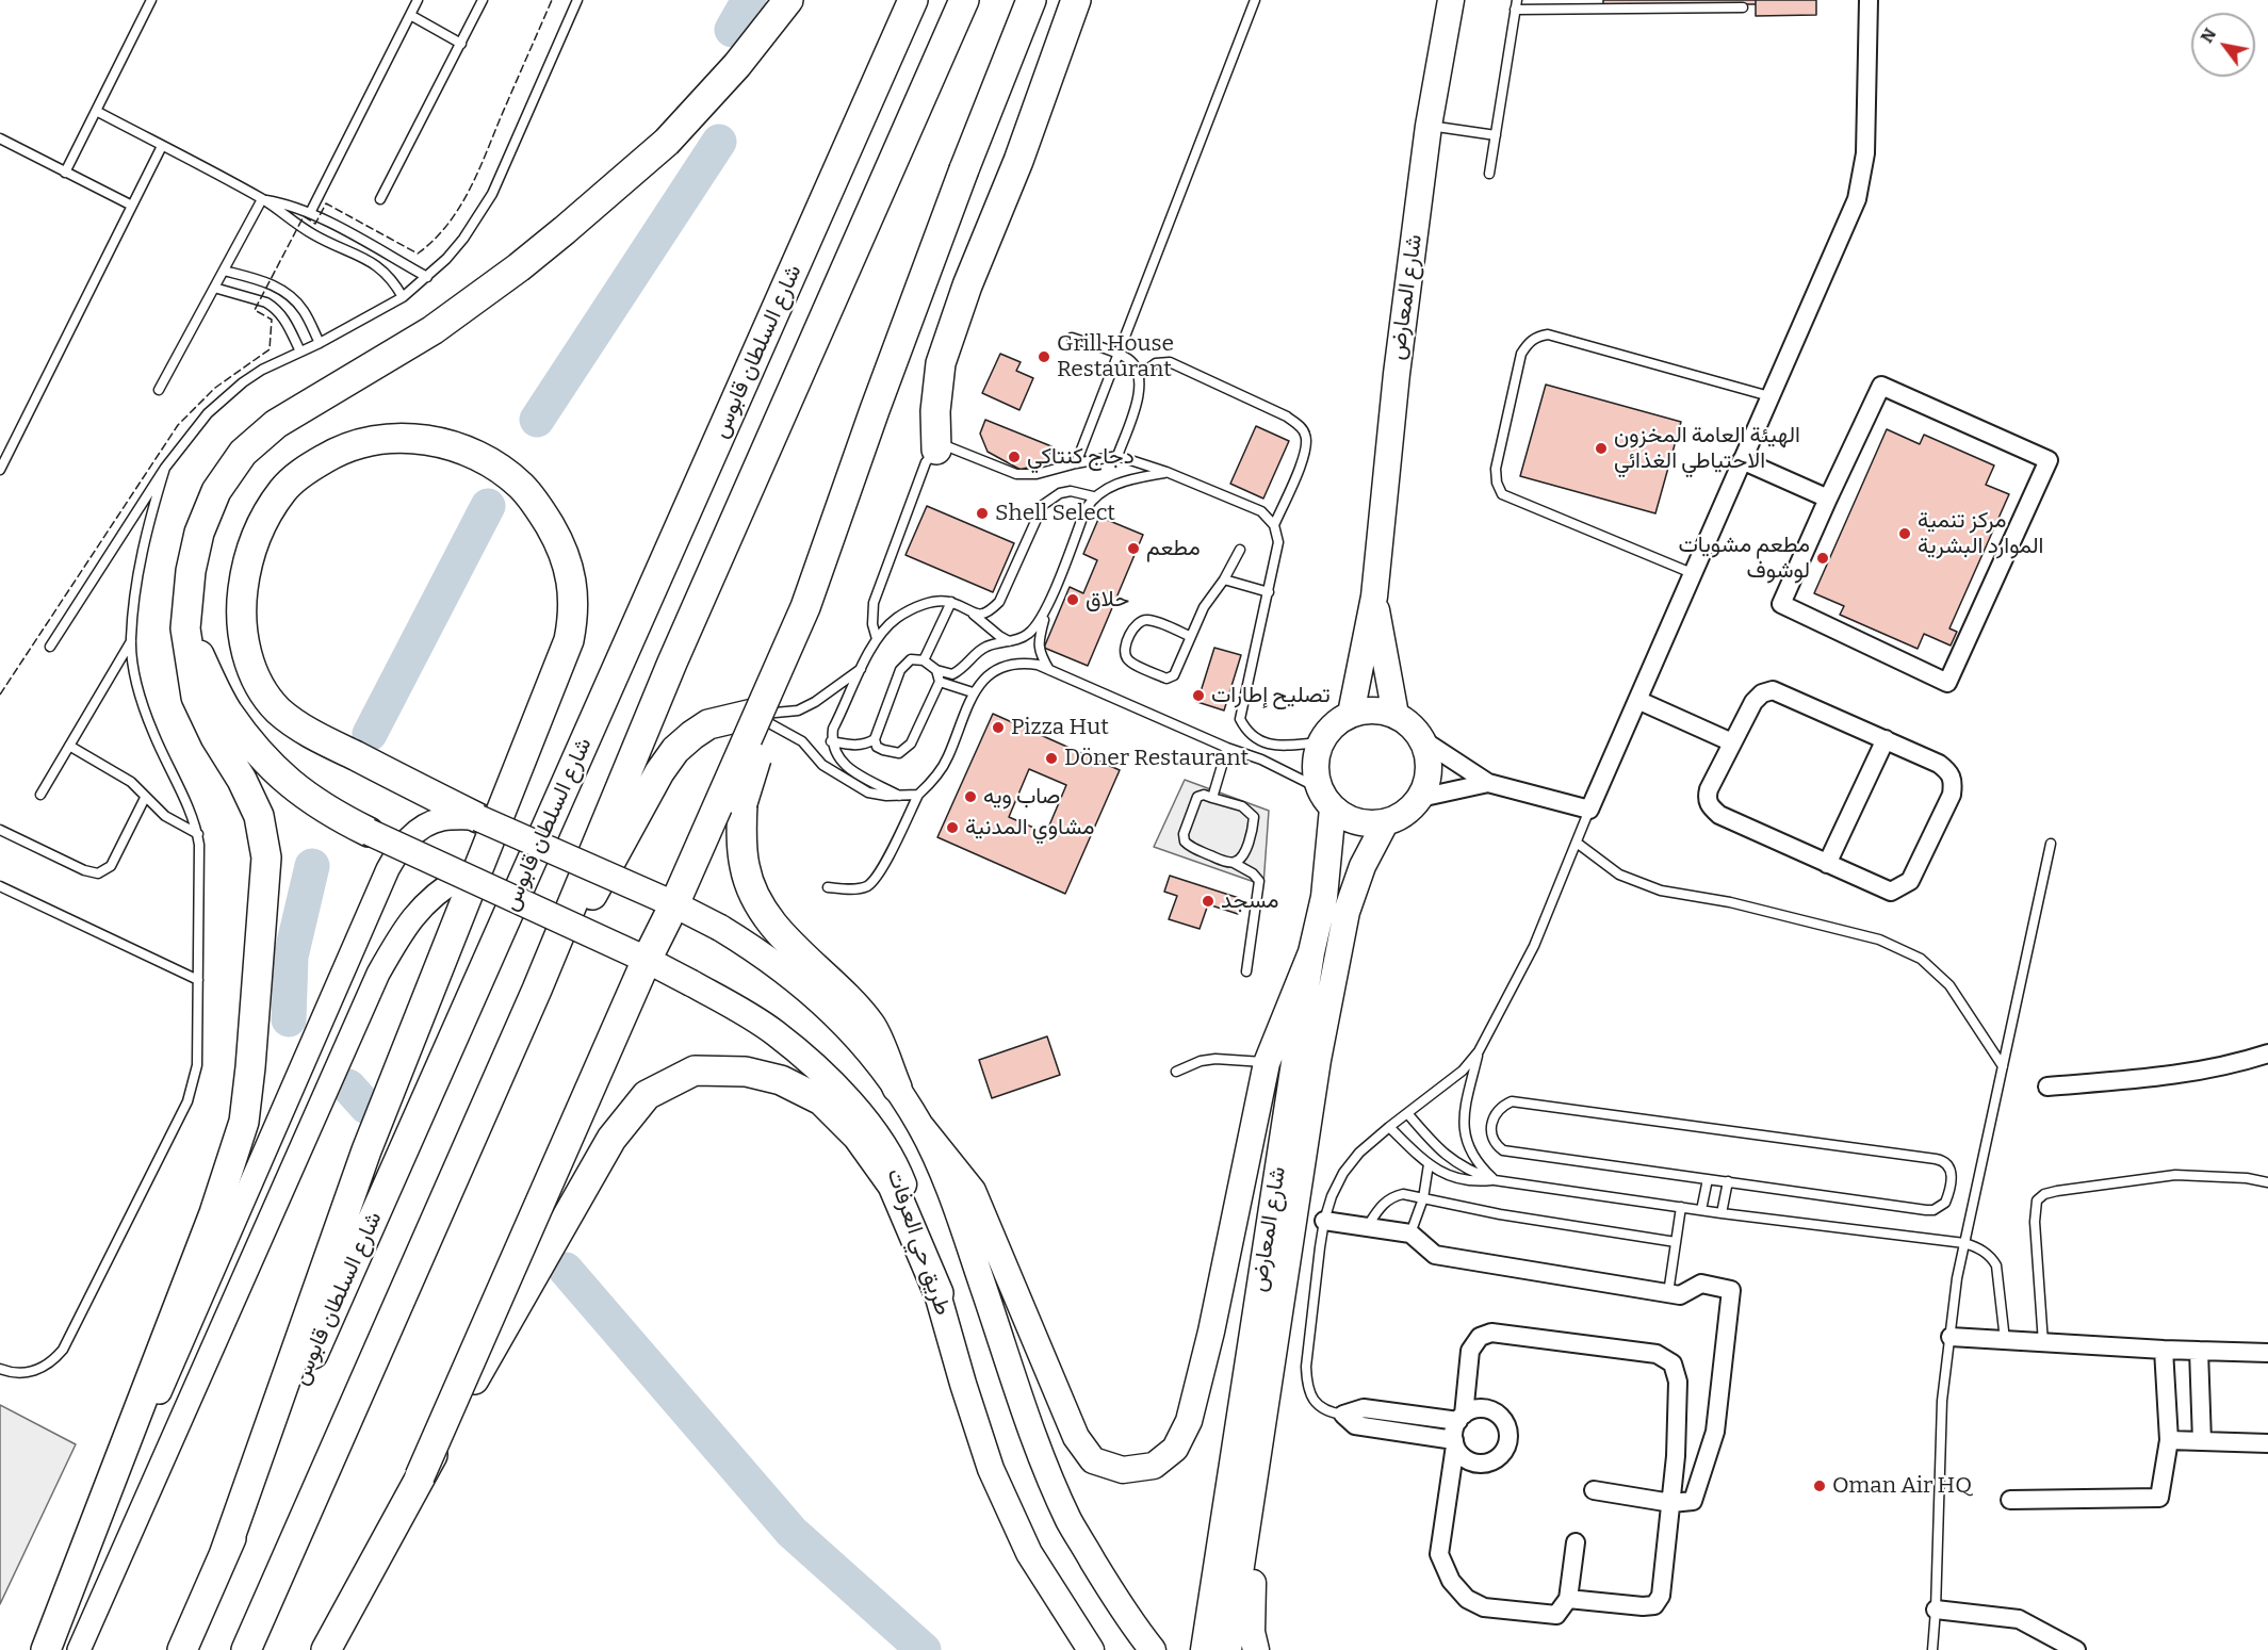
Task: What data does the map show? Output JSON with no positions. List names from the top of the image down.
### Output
{
  "streets": {
    "highway": ["شارع السلطان قابوس"],
    "main road": ["شارع المعارض", "طريق حي العرفات"]
  },
  "places": [
    "Grill House Restaurant",
    "الهيئة العامة المخزون الاحتياطي الغذائي",
    "دجاج كنتاكي",
    "Shell Select",
    "مركز تنمية الموارد البشرية",
    "مطعم",
    "مطعم مشويات لوشوف",
    "حلاق",
    "تصليح إطارات",
    "Pizza Hut",
    "Döner Restaurant",
    "صاب ويه",
    "مشاوي المدنية",
    "مسجد",
    "Oman Air HQ"
  ],
  "north": "top left"
}
